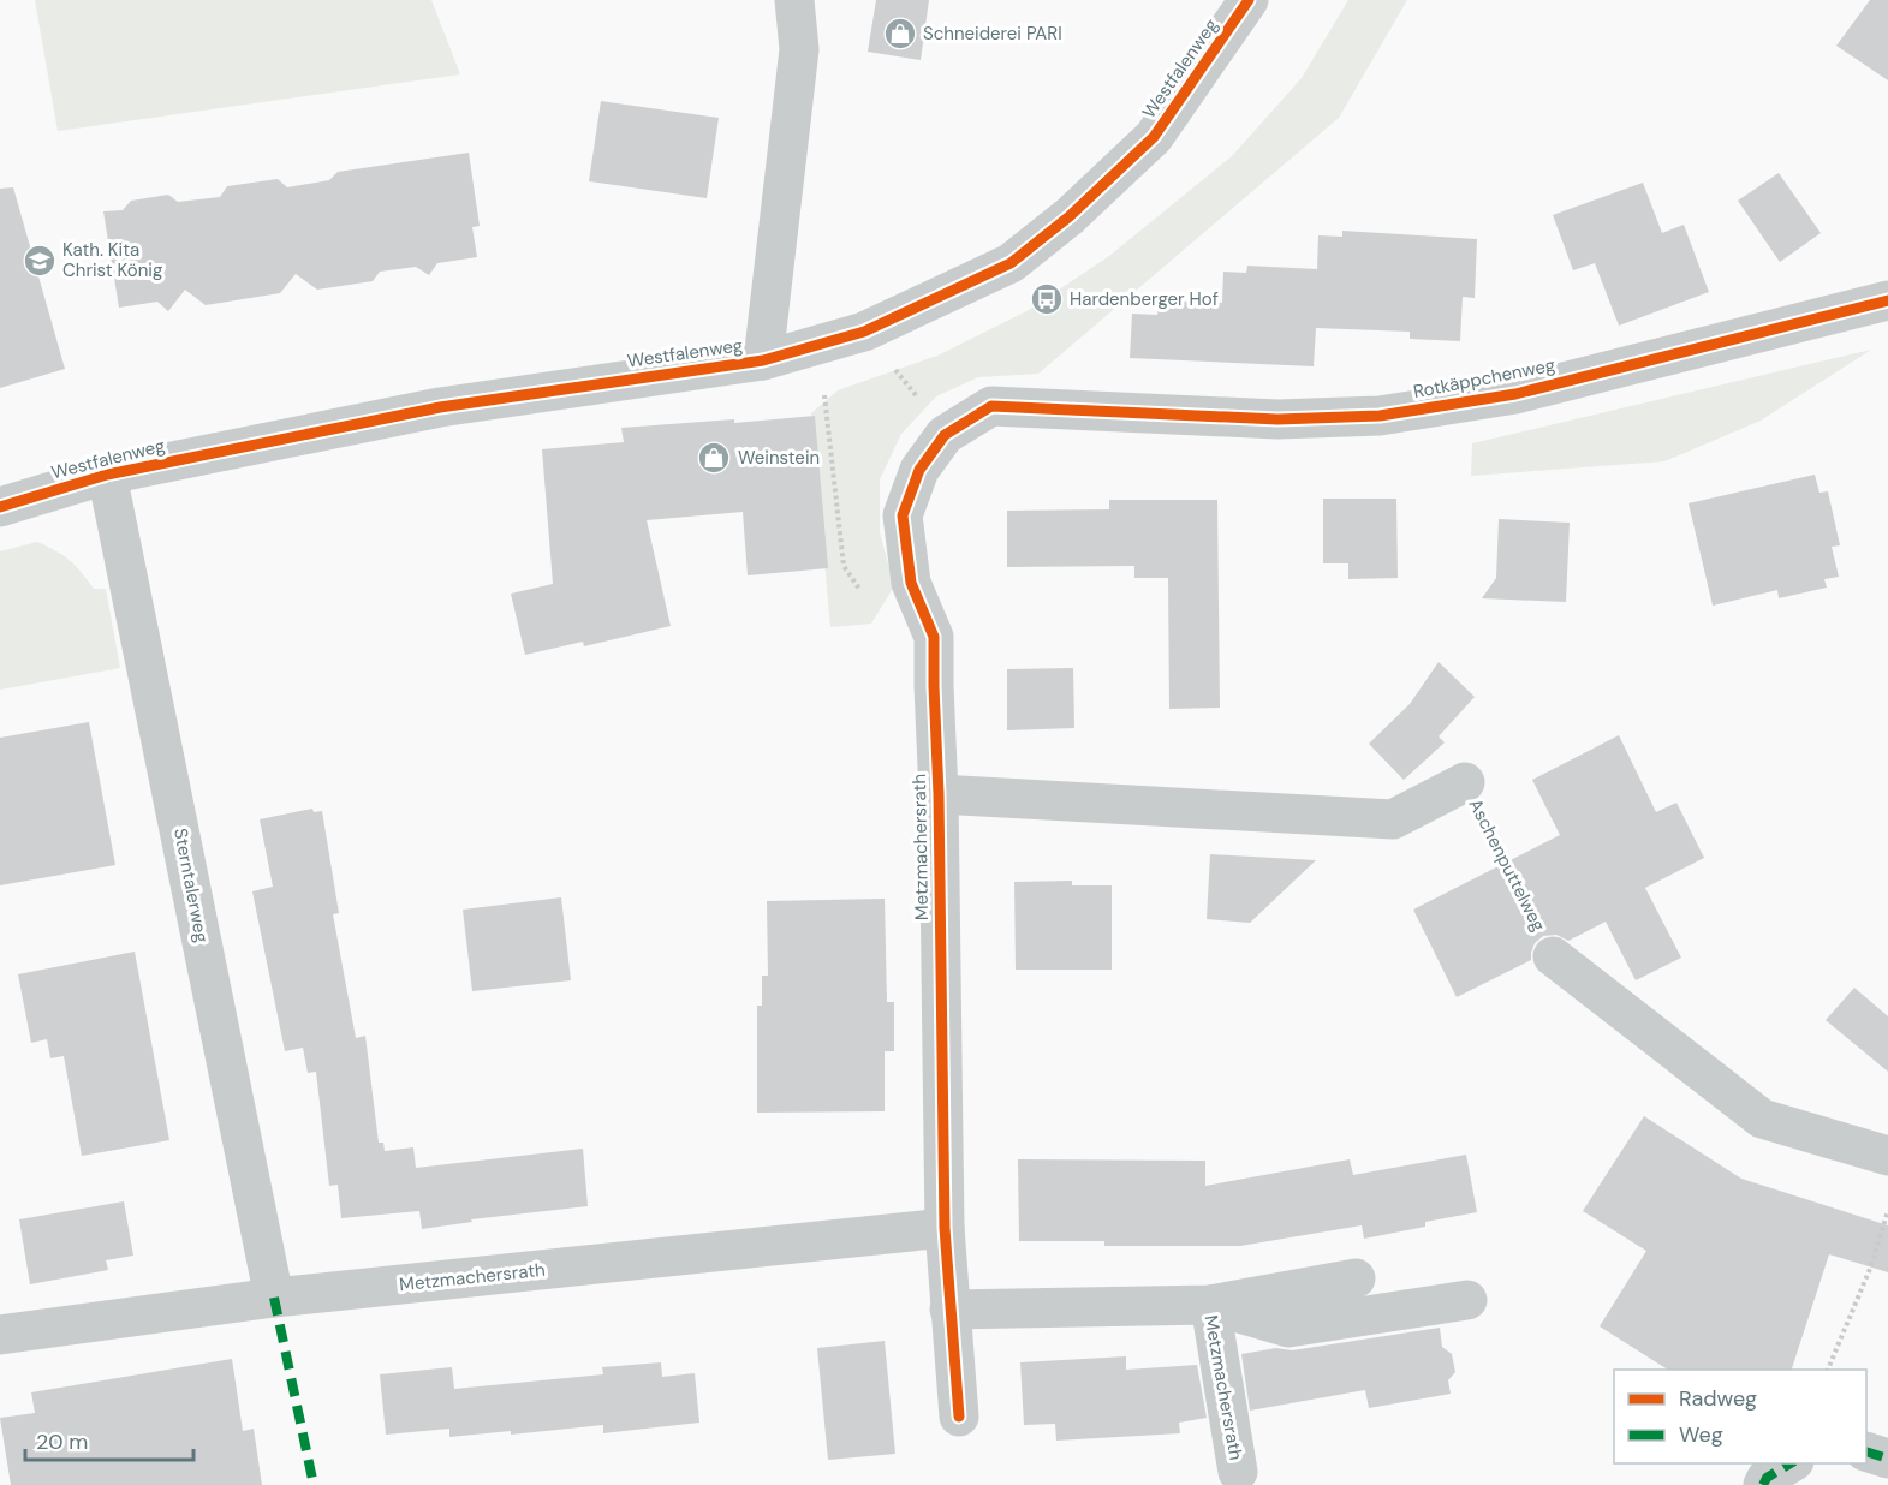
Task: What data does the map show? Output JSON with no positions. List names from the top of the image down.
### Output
{
  "streets": {
    "street": [
      "Westfalenweg",
      "Rotkäppchenweg",
      "Metzmachersrath",
      "Aschenputtelweg",
      "Sterntalerweg"
    ]
  },
  "crossings": [
    ["Westfalenweg", "Sterntalerweg"],
    ["Rotkäppchenweg", "Metzmachersrath"],
    ["Metzmachersrath", "Aschenputtelweg"],
    ["Metzmachersrath", "Sterntalerweg"]
  ],
  "places": {
    "shop": ["Schneiderei PARI", "Weinstein"],
    "school or university": ["Kath. Kita Christ König"],
    "bus stop": ["Hardenberger Hof"]
  },
  "legend": ["Radweg", "Weg"],
  "scale_bar": "20 m"
}
